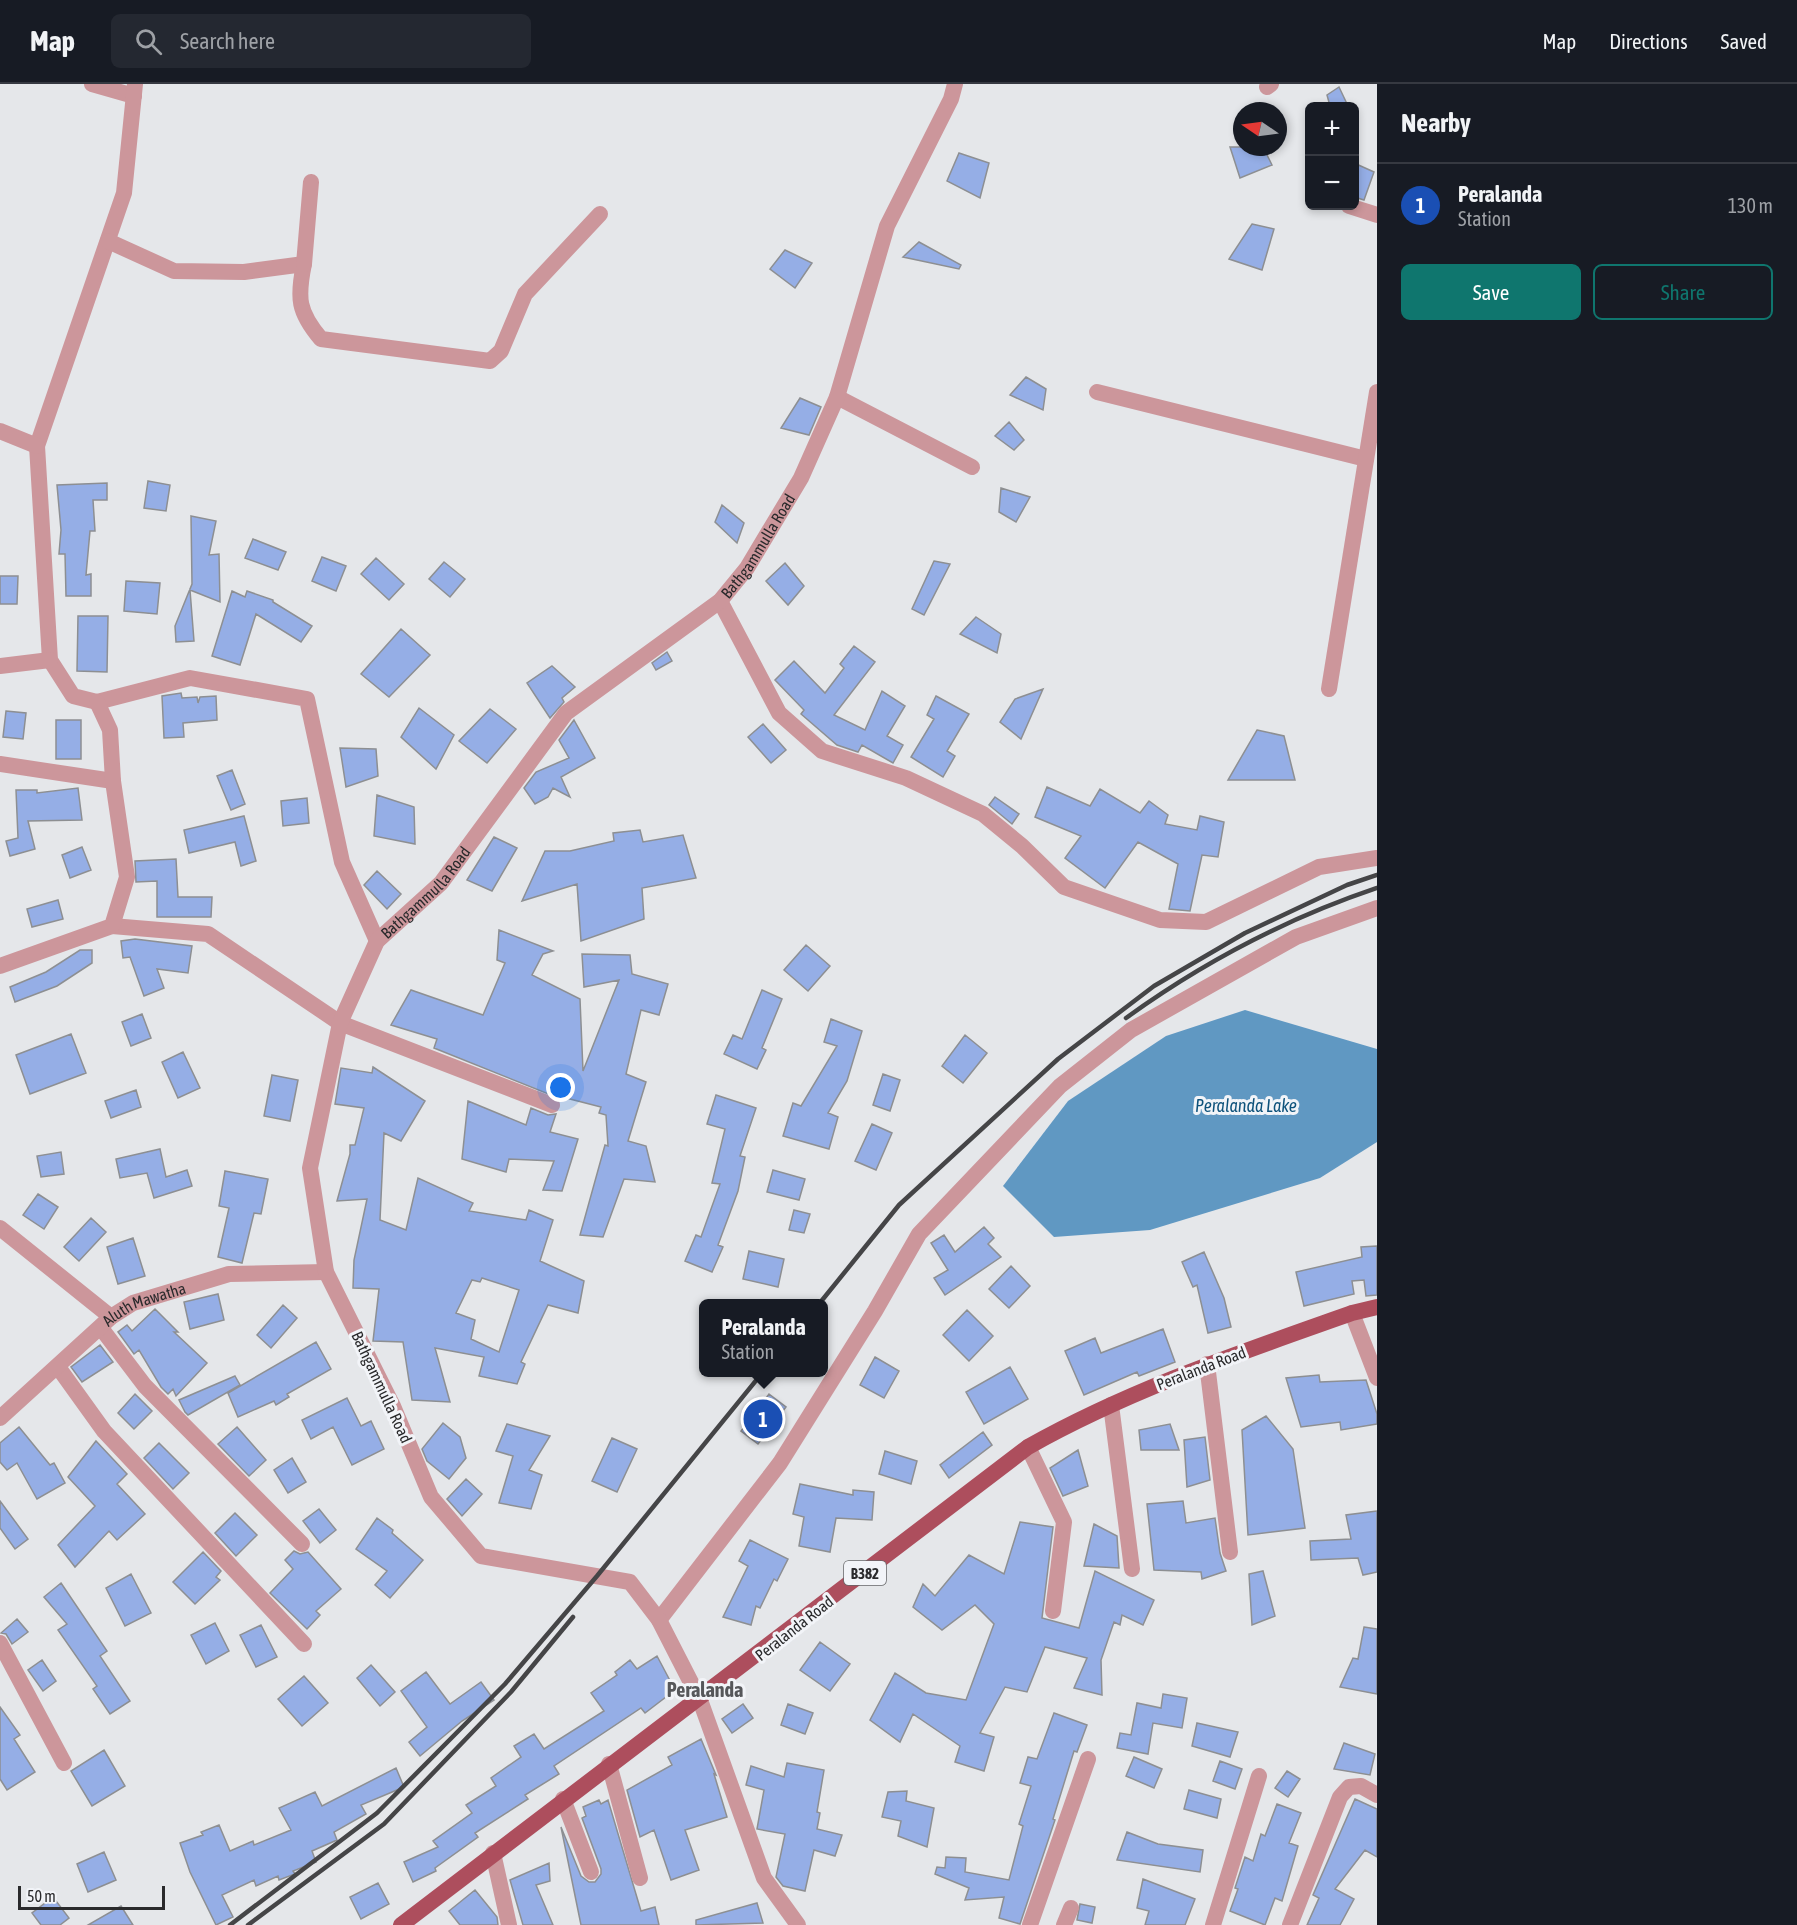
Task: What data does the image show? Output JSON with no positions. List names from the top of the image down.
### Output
{
  "streets": {
    "main road": ["Peralanda Road", "B382"],
    "street": ["Bathgammulla Road", "Aluth Mawatha"]
  },
  "crossings": [
    ["Bathgammulla Road", "Aluth Mawatha"],
    ["Bathgammulla Road", "Peralanda Road"]
  ],
  "districts": ["Peralanda"],
  "water": ["Peralanda Lake"],
  "scale_bar": "50 m",
  "north": "left",
  "page": {
    "header": "Map",
    "search": "Search here",
    "nav": ["Map", "Directions", "Saved"],
    "heading": "Nearby",
    "map_buttons": ["+", "−"],
    "list": [
      {
        "mark": "1",
        "name": "Peralanda",
        "note": "Station",
        "value": "130 m"
      }
    ],
    "buttons": ["Save", "Share"],
    "popup": ["Peralanda", "Station"],
    "pins": "1",
    "scale": "50 m"
  }
}
